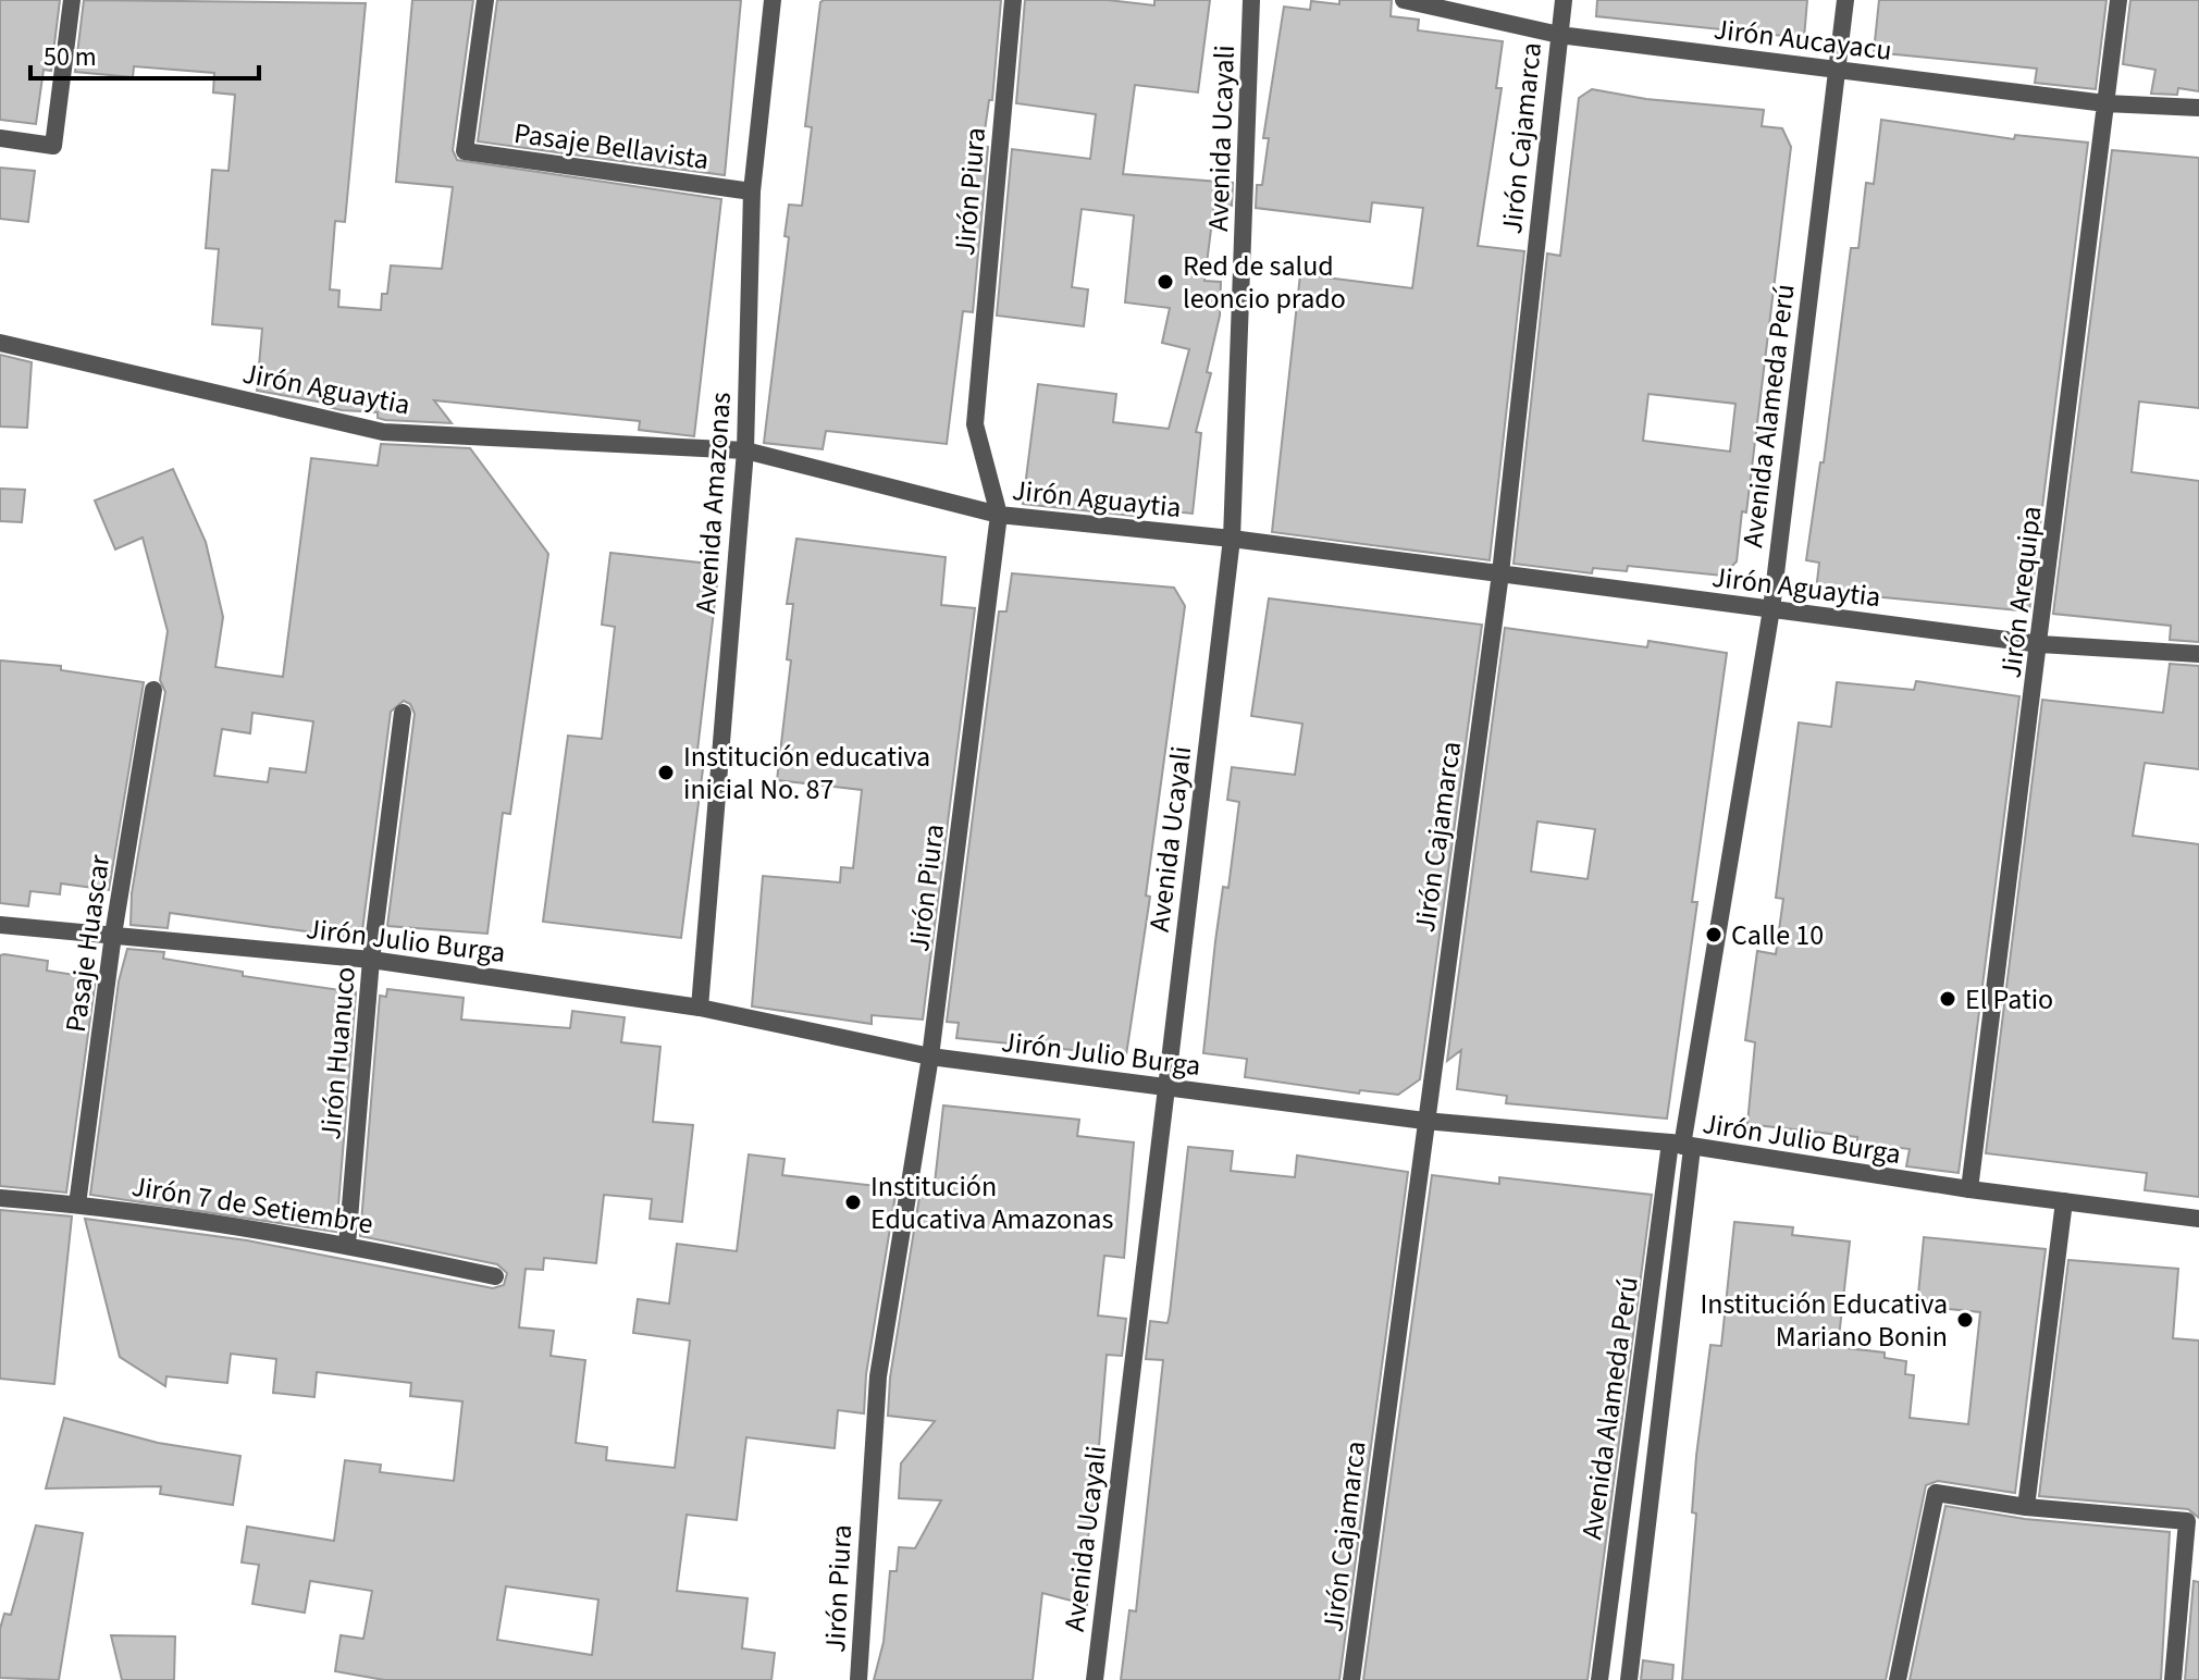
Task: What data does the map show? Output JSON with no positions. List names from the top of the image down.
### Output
{
  "streets": {
    "street": [
      "Jirón Aucayacu",
      "Avenida Ucayali",
      "Jirón Cajamarca",
      "Pasaje Bellavista",
      "Jirón Piura",
      "Jirón Aguaytia",
      "Avenida Alameda Perú",
      "Avenida Amazonas",
      "Jirón Arequipa",
      "Jirón Julio Burga",
      "Pasaje Huascar",
      "Jirón Huanuco",
      "Jirón 7 de Setiembre"
    ]
  },
  "crossings": [
    ["Jirón Aucayacu", "Jirón Cajamarca"],
    ["Jirón Aucayacu", "Avenida Alameda Perú"],
    ["Jirón Aucayacu", "Jirón Arequipa"],
    ["Avenida Ucayali", "Jirón Aguaytia"],
    ["Avenida Ucayali", "Jirón Julio Burga"],
    ["Jirón Cajamarca", "Jirón Aguaytia"],
    ["Jirón Cajamarca", "Jirón Julio Burga"],
    ["Pasaje Bellavista", "Avenida Amazonas"],
    ["Jirón Piura", "Jirón Aguaytia"],
    ["Jirón Piura", "Jirón Julio Burga"],
    ["Jirón Aguaytia", "Avenida Alameda Perú"],
    ["Jirón Aguaytia", "Avenida Amazonas"],
    ["Jirón Aguaytia", "Jirón Arequipa"],
    ["Avenida Alameda Perú", "Jirón Julio Burga"],
    ["Avenida Amazonas", "Jirón Julio Burga"],
    ["Jirón Arequipa", "Jirón Julio Burga"],
    ["Jirón Julio Burga", "Pasaje Huascar"],
    ["Jirón Julio Burga", "Jirón Huanuco"],
    ["Pasaje Huascar", "Jirón 7 de Setiembre"],
    ["Jirón Huanuco", "Jirón 7 de Setiembre"]
  ],
  "places": [
    "Red de salud leoncio prado",
    "Institución educativa inicial No. 87",
    "Calle 10",
    "El Patio",
    "Institución Educativa Amazonas",
    "Institución Educativa Mariano Bonin"
  ],
  "scale_bar": "50 m"
}
